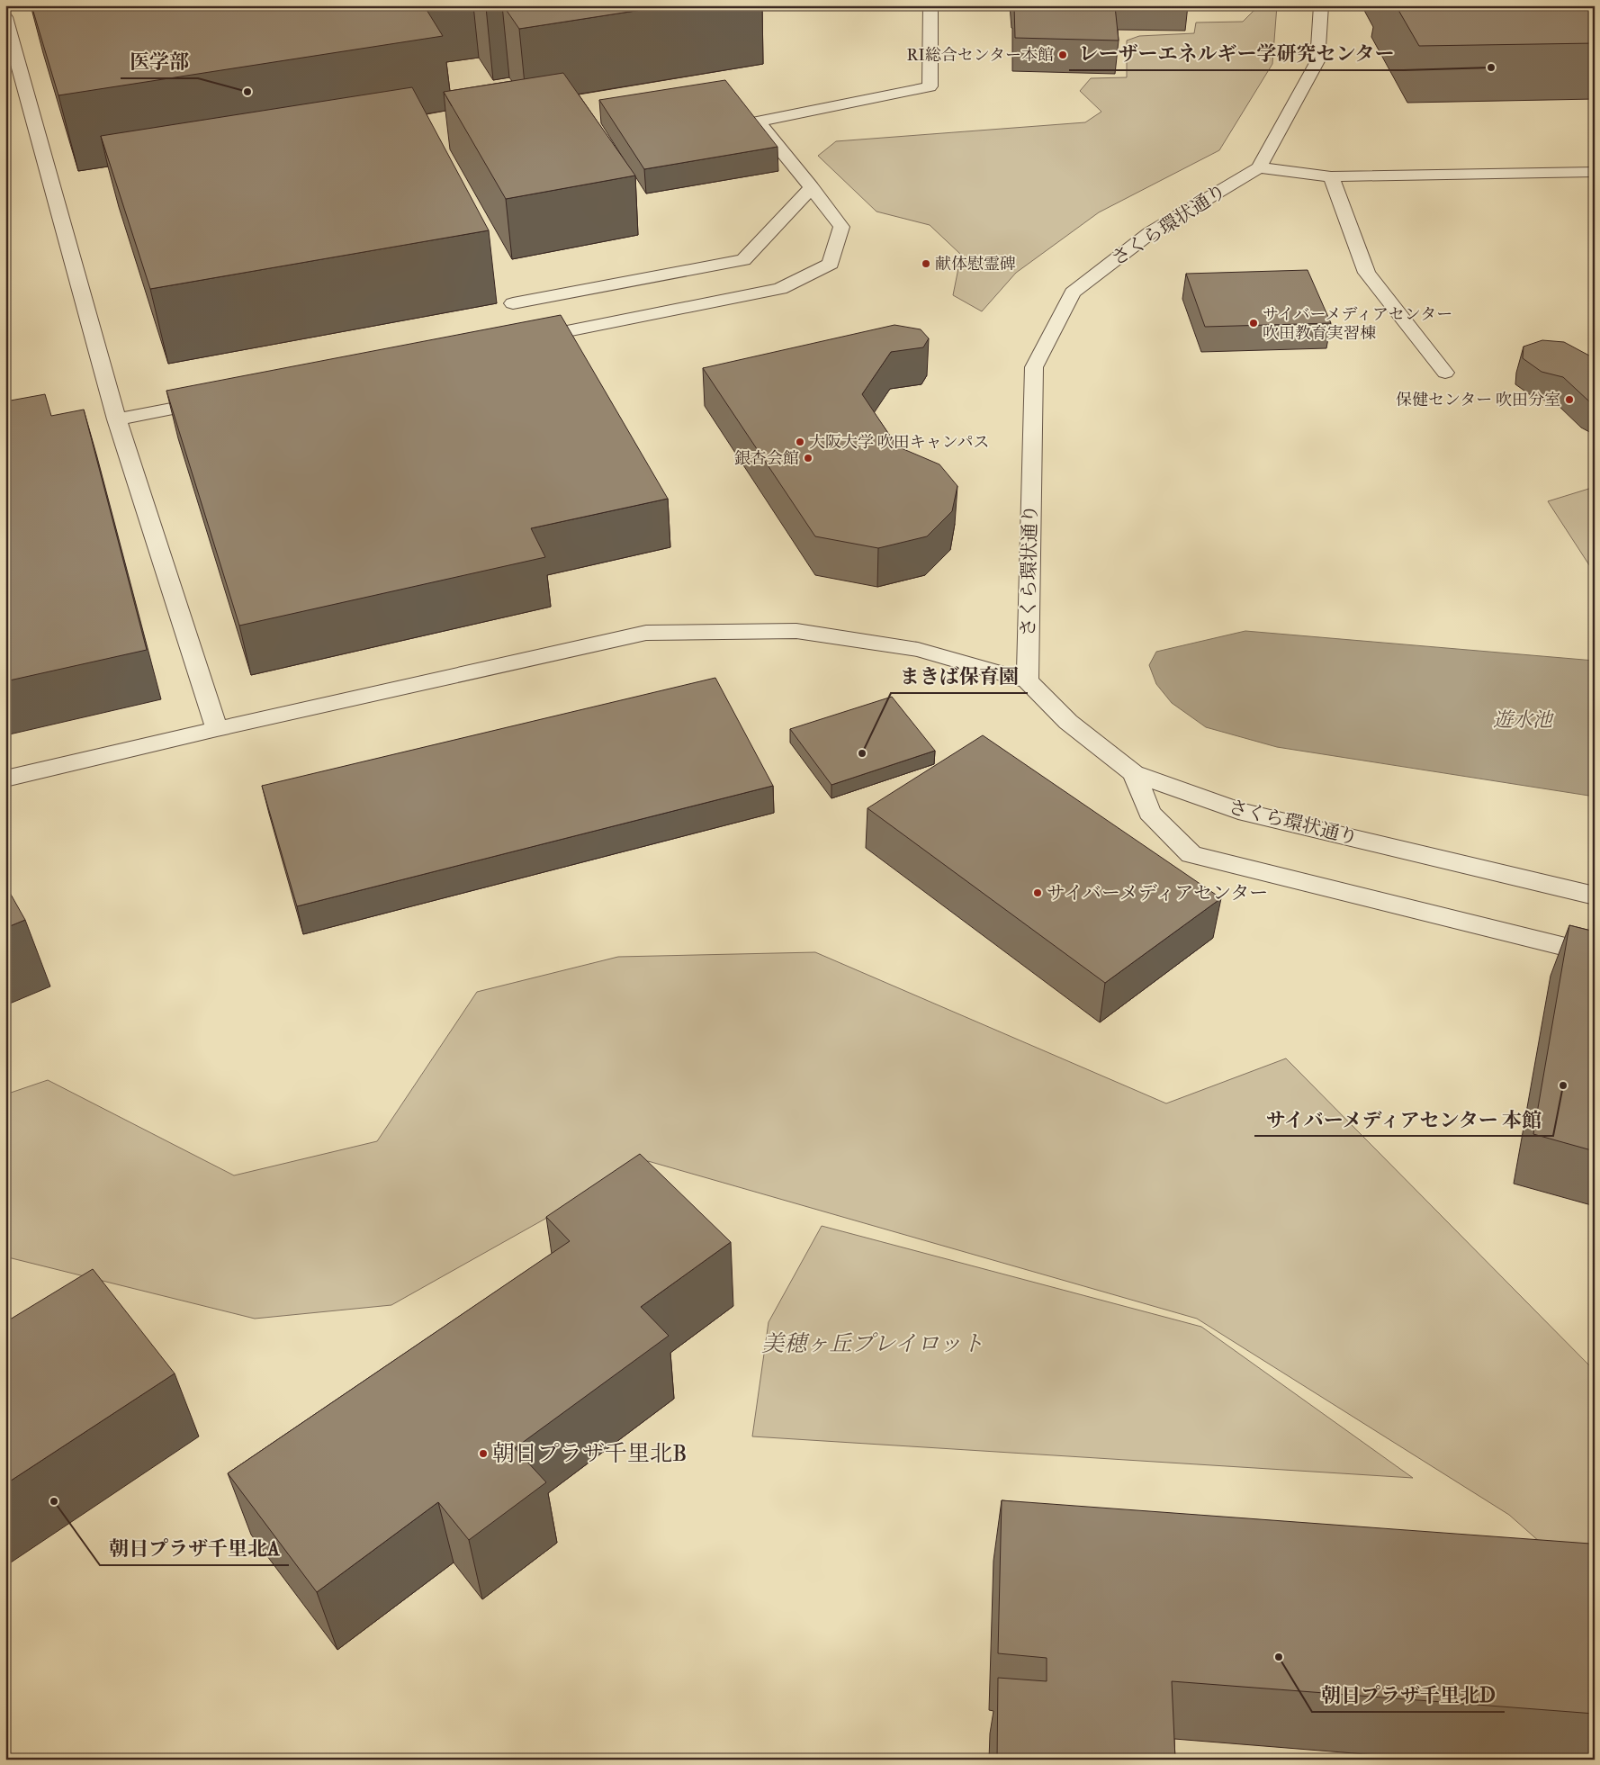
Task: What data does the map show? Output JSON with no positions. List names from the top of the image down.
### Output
{
  "streets": {
    "lane": ["さくら環状通り"]
  },
  "water": ["遊水池"],
  "parks": ["美穂ヶ丘プレイロット"],
  "places": [
    "RI総合センター本館",
    "レーザーエネルギー学研究センター",
    "医学部",
    "献体慰霊碑",
    "サイバーメディアセンター 吹田教育実習棟",
    "保健センター 吹田分室",
    "大阪大学 吹田キャンパス",
    "銀杏会館",
    "まきば保育園",
    "サイバーメディアセンター",
    "サイバーメディアセンター 本館",
    "朝日プラザ千里北B",
    "朝日プラザ千里北A",
    "朝日プラザ千里北D"
  ]
}
